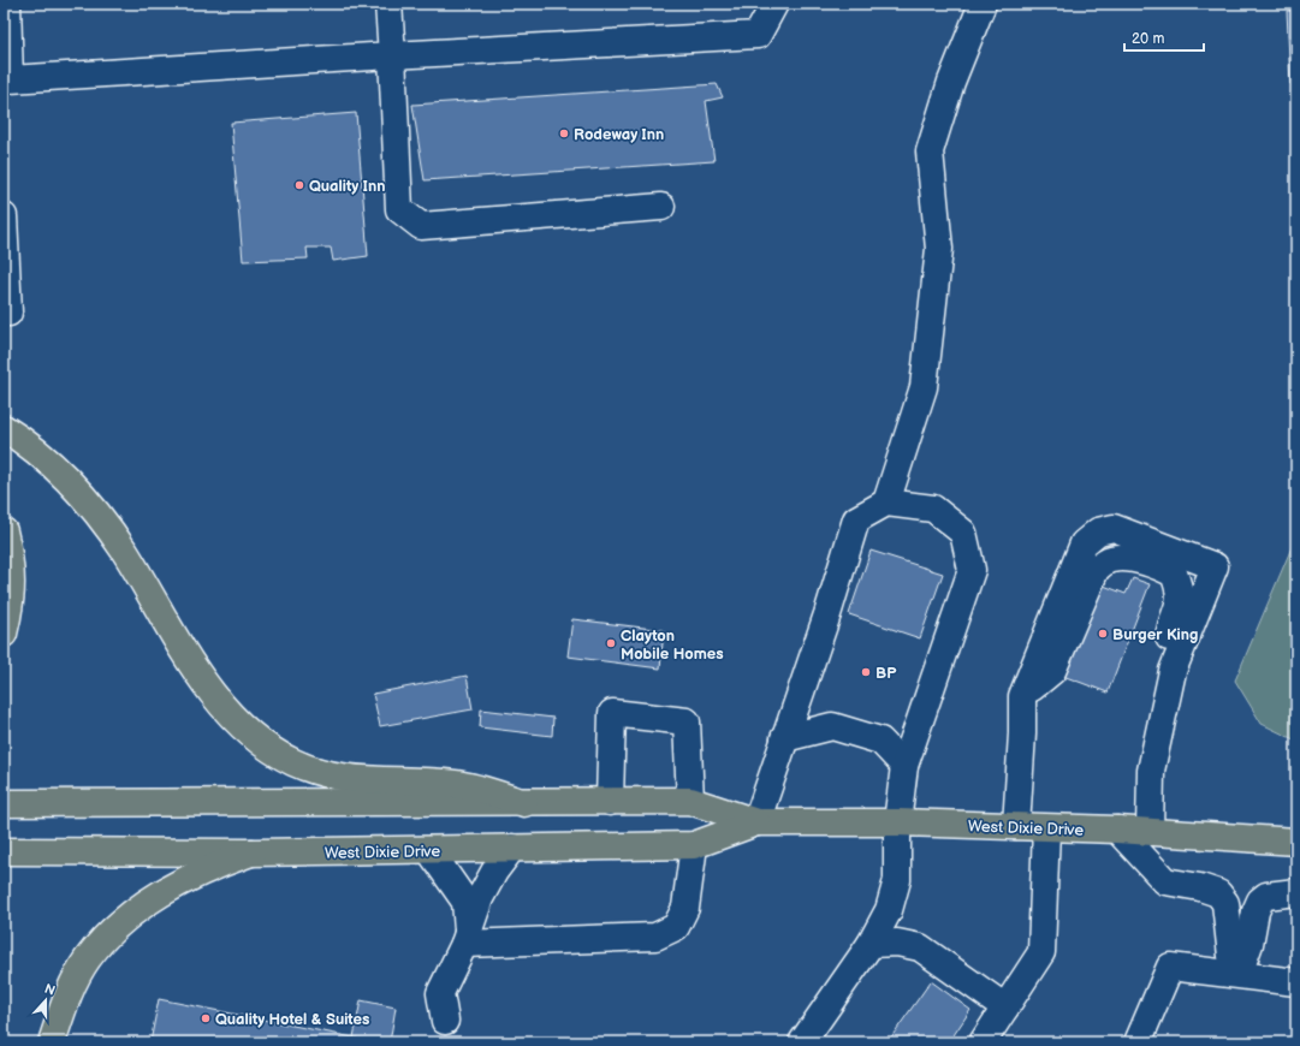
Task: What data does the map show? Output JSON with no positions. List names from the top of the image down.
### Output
{
  "streets": {
    "main road": ["West Dixie Drive"]
  },
  "places": [
    "Rodeway Inn",
    "Quality Inn",
    "Burger King",
    "Clayton Mobile Homes",
    "BP",
    "Quality Hotel & Suites"
  ],
  "scale_bar": "20 m",
  "north": "top"
}
